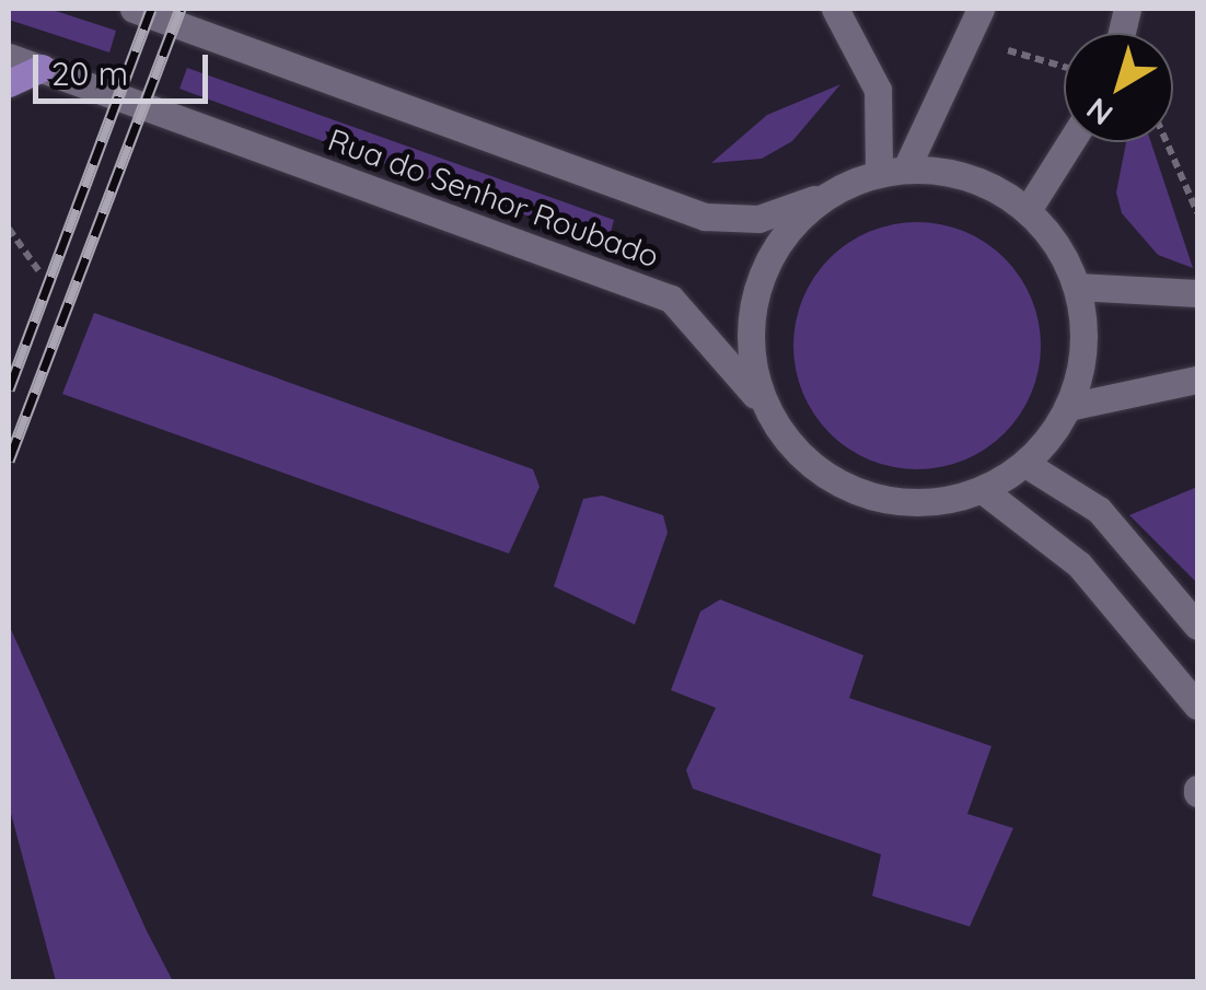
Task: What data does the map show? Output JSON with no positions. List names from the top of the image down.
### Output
{
  "streets": {
    "street": ["Rua do Senhor Roubado"]
  },
  "scale_bar": "20 m",
  "north": "bottom left"
}
